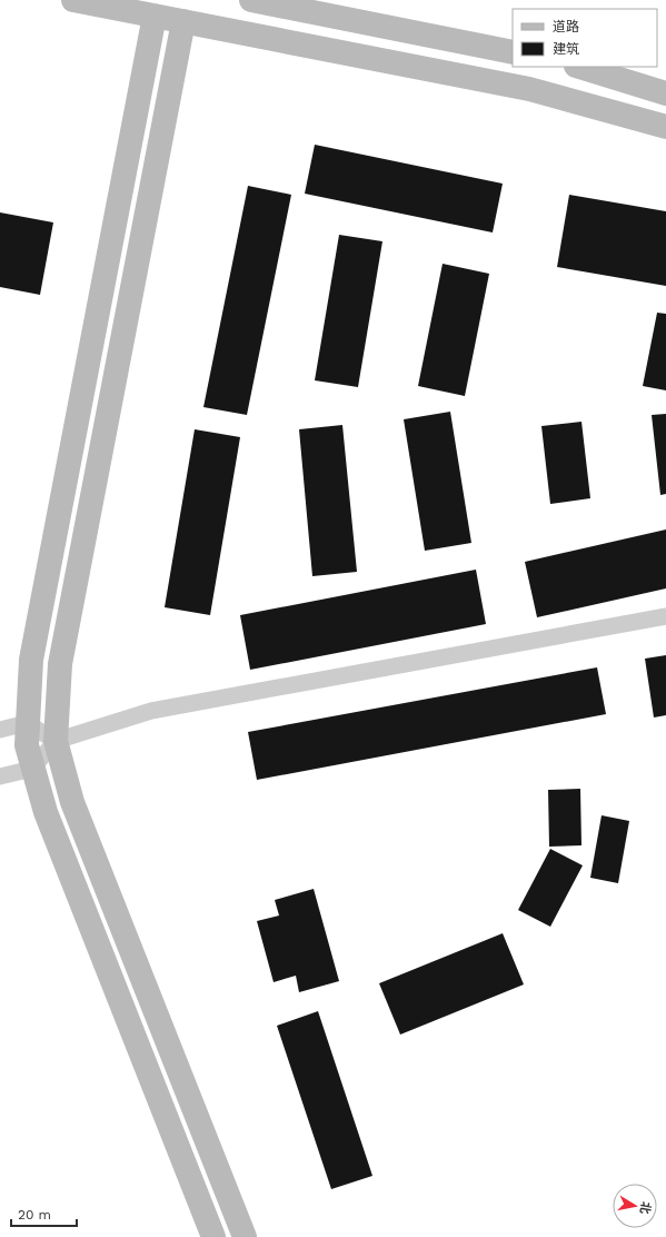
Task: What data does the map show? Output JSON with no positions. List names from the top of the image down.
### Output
{
  "legend": ["道路", "建筑"],
  "scale_bar": "20 m",
  "north": "right"
}
